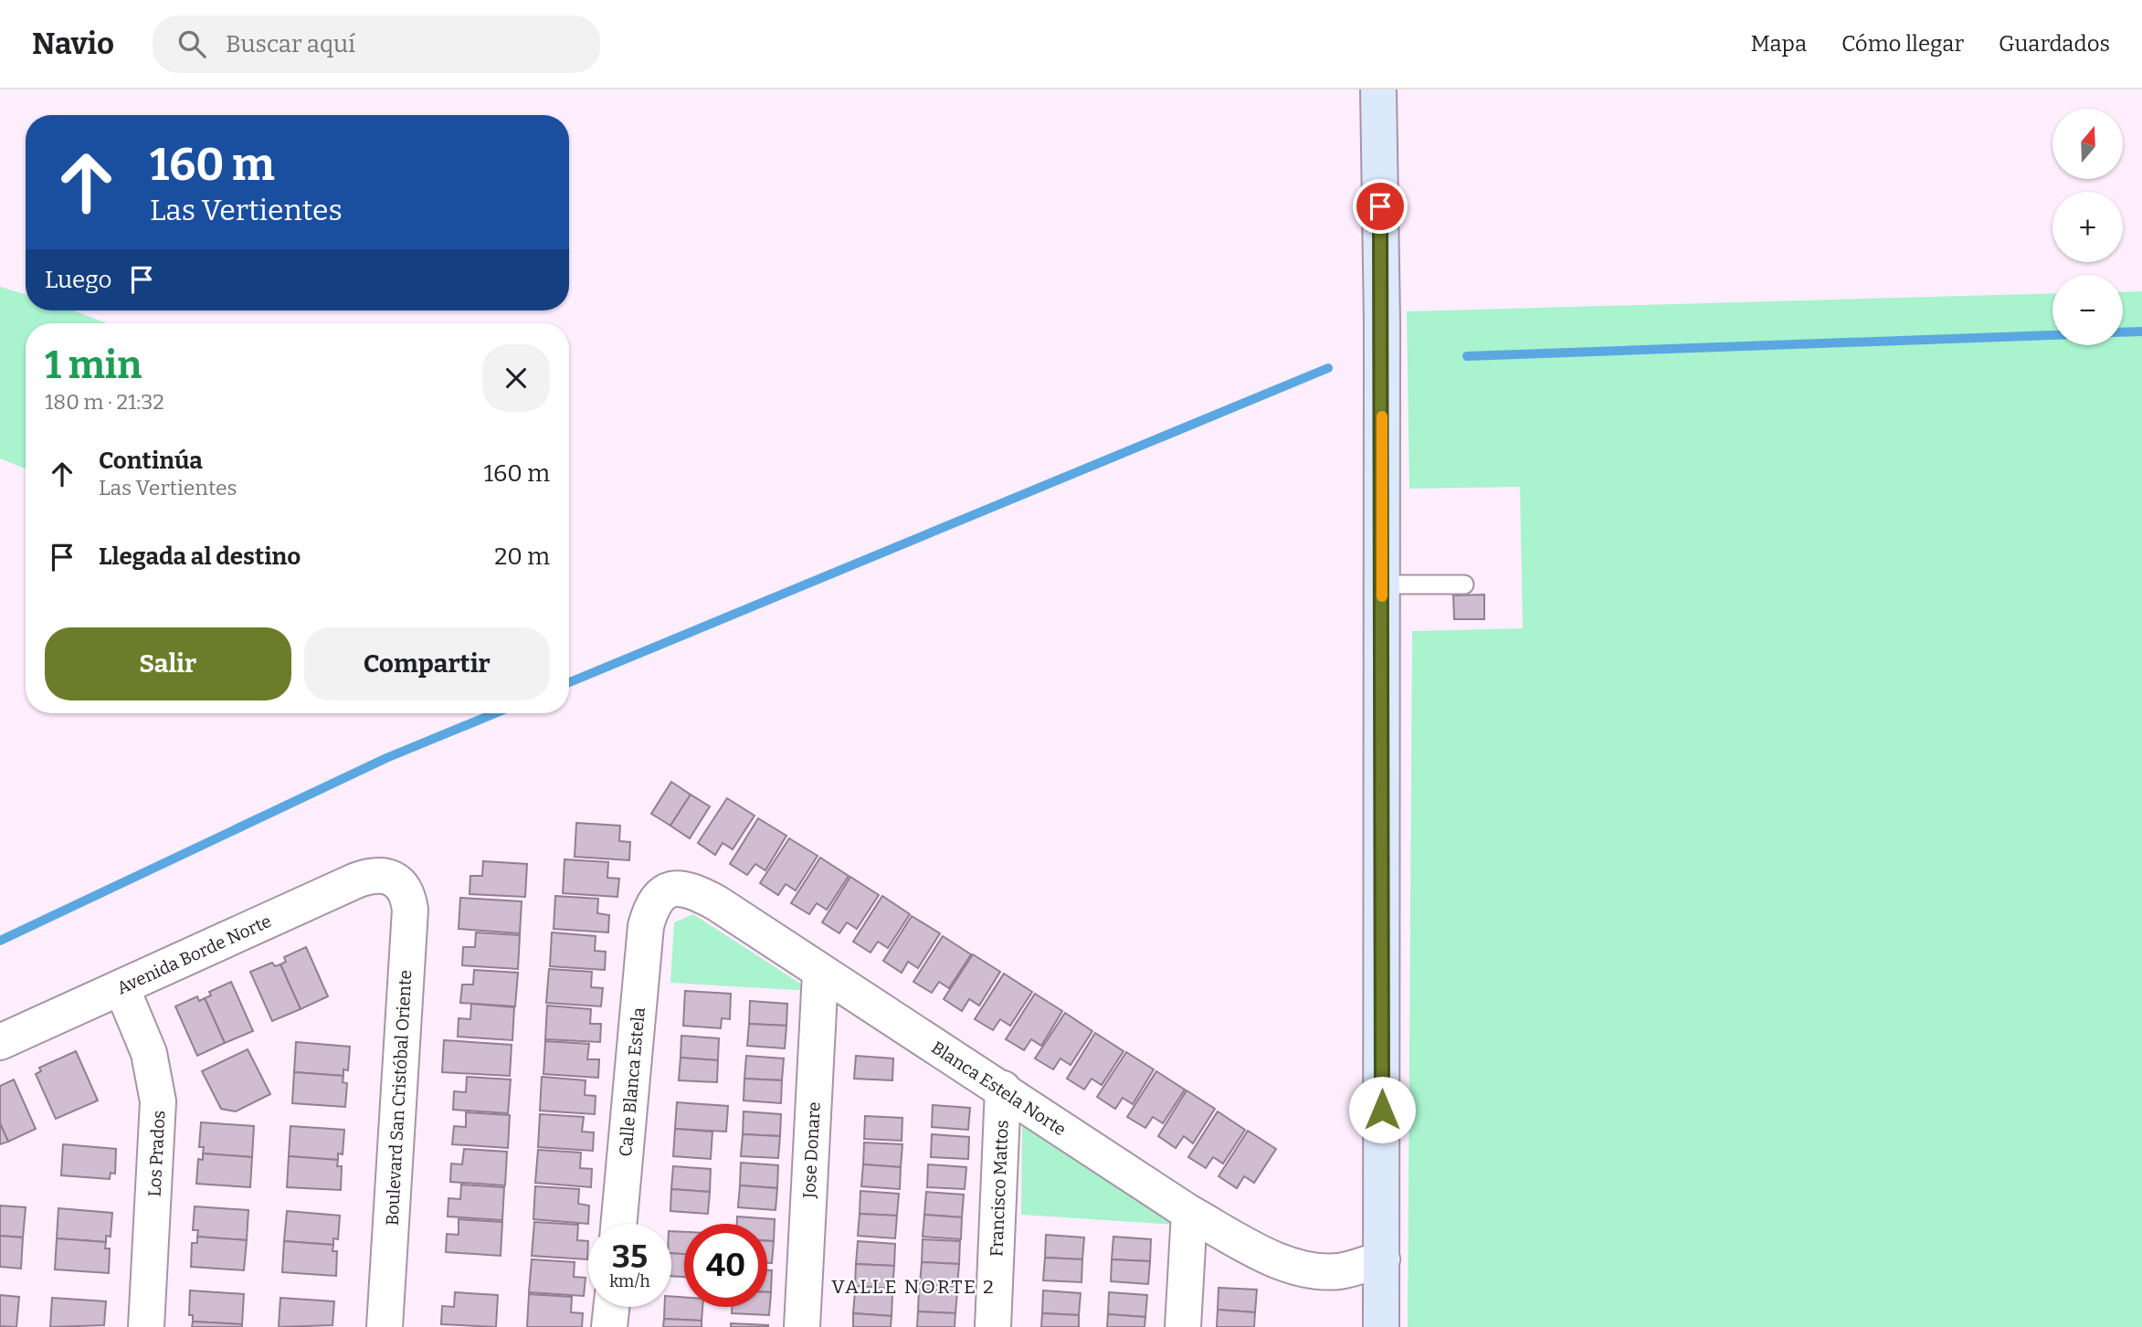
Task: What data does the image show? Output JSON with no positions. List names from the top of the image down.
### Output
{
  "streets": {
    "street": [
      "Avenida Borde Norte",
      "Calle Blanca Estela",
      "Blanca Estela Norte",
      "Boulevard San Cristóbal Oriente",
      "Jose Donare",
      "Los Prados",
      "Francisco Mattos"
    ]
  },
  "crossings": [
    ["Avenida Borde Norte", "Boulevard San Cristóbal Oriente"],
    ["Avenida Borde Norte", "Los Prados"],
    ["Calle Blanca Estela", "Blanca Estela Norte"],
    ["Blanca Estela Norte", "Jose Donare"],
    ["Blanca Estela Norte", "Francisco Mattos"]
  ],
  "districts": ["VALLE NORTE 2"],
  "north": "top",
  "page": {
    "header": "Navio",
    "search": "Buscar aquí",
    "nav": ["Mapa", "Cómo llegar", "Guardados"],
    "map_buttons": ["+", "−"],
    "turn": ["160 m", "Las Vertientes"],
    "then": "Luego",
    "heading": ["1 min", "180 m · 21:32"],
    "list": [
      {
        "name": "Continúa",
        "note": "Las Vertientes",
        "value": "160 m"
      },
      {
        "name": "Llegada al destino",
        "value": "20 m"
      }
    ],
    "buttons": ["Salir", "Compartir"],
    "speed": "35 km/h",
    "limit": "40"
  }
}
